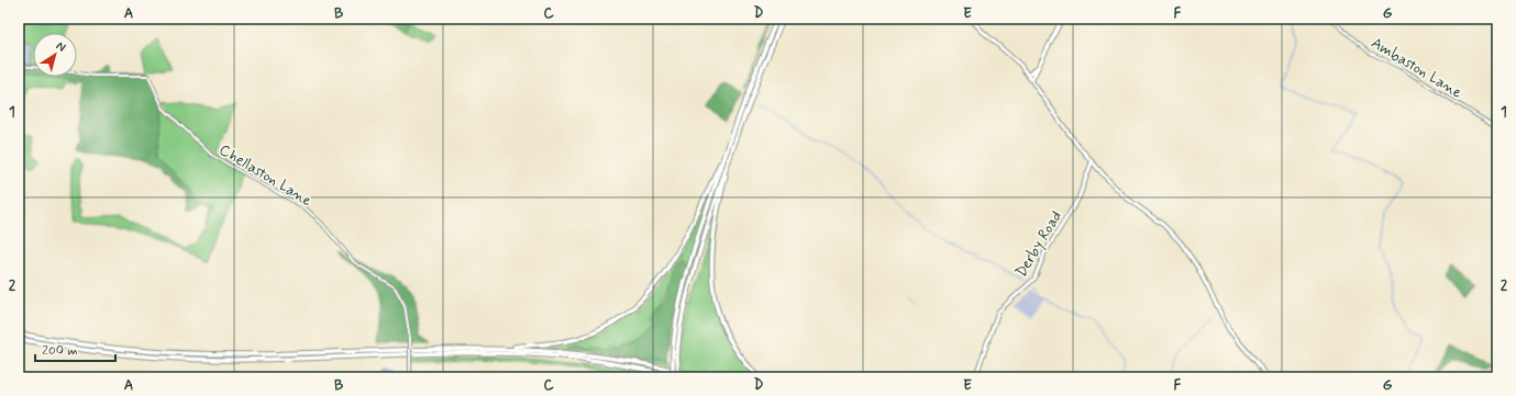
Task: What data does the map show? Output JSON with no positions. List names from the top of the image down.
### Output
{
  "streets": {
    "main road": ["Derby Road"],
    "street": ["Ambaston Lane", "Chellaston Lane"]
  },
  "scale_bar": "200 m",
  "north": "top right",
  "grid": {
    "columns": [
      "A",
      "B",
      "C",
      "D",
      "E",
      "F",
      "G"
    ],
    "rows": ["1", "2"]
  }
}
